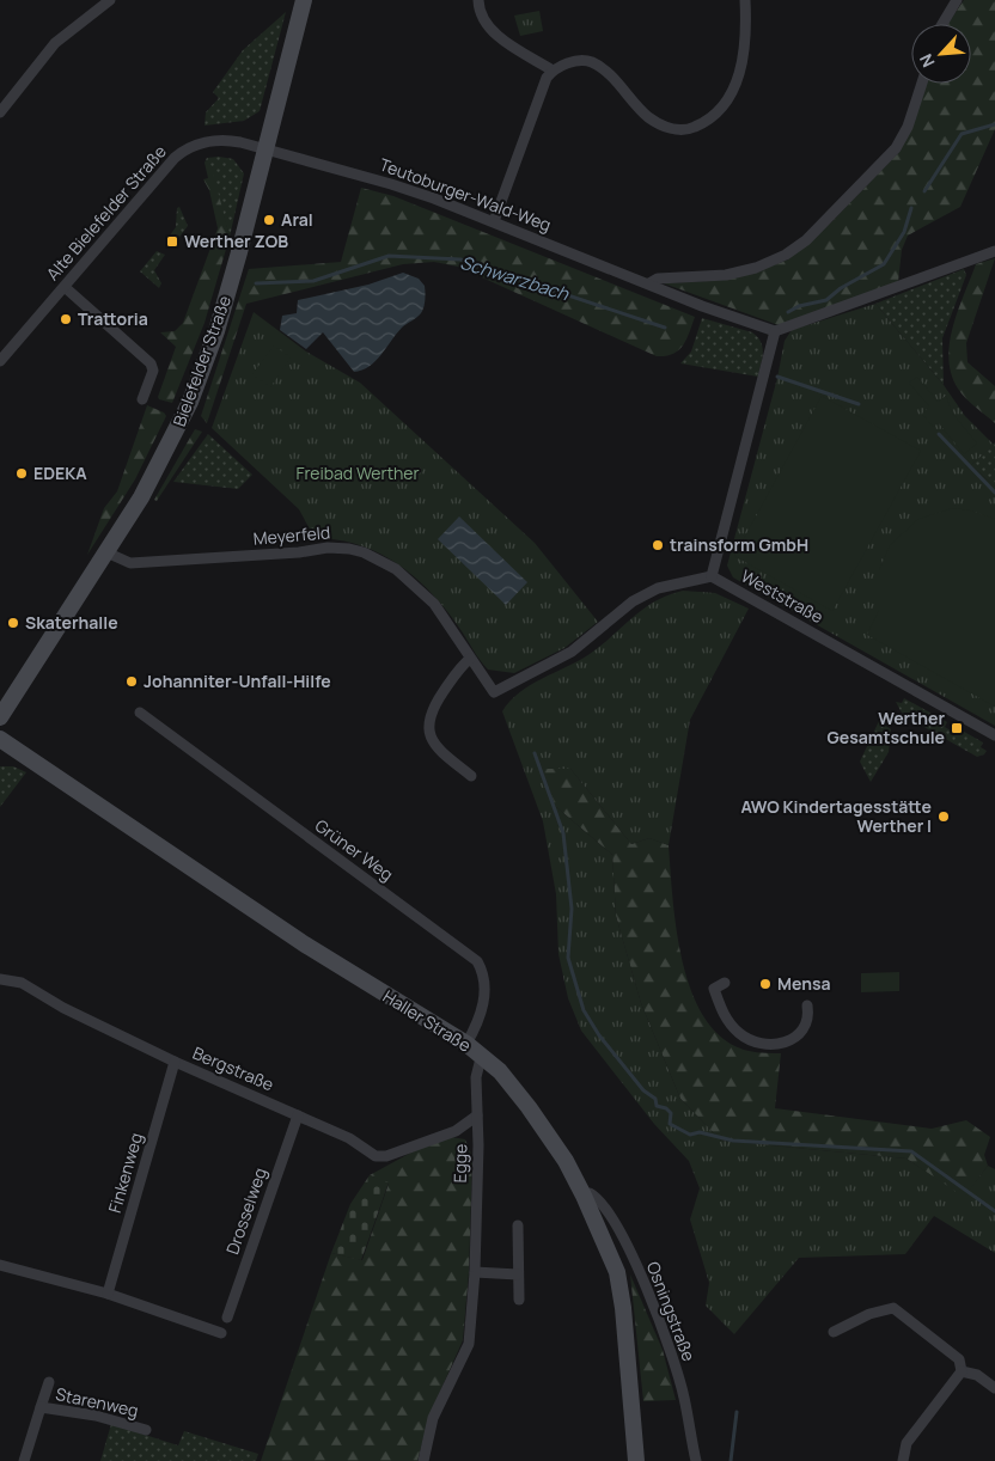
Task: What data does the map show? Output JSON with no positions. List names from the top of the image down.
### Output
{
  "streets": {
    "street": [
      "Teutoburger-Wald-Weg",
      "Alte Bielefelder Straße",
      "Bielefelder Straße",
      "Meyerfeld",
      "Weststraße",
      "Grüner Weg",
      "Haller Straße",
      "Bergstraße",
      "Egge",
      "Finkenweg",
      "Drosselweg",
      "Osningstraße",
      "Starenweg"
    ]
  },
  "crossings": [
    ["Teutoburger-Wald-Weg", "Alte Bielefelder Straße"],
    ["Teutoburger-Wald-Weg", "Bielefelder Straße"],
    ["Alte Bielefelder Straße", "Bielefelder Straße"],
    ["Bielefelder Straße", "Meyerfeld"],
    ["Meyerfeld", "Weststraße"],
    ["Grüner Weg", "Haller Straße"],
    ["Haller Straße", "Egge"],
    ["Haller Straße", "Osningstraße"],
    ["Bergstraße", "Egge"],
    ["Bergstraße", "Finkenweg"],
    ["Bergstraße", "Drosselweg"]
  ],
  "water": ["Schwarzbach"],
  "parks": ["Freibad Werther"],
  "places": {
    "other": [
      "Aral",
      "Trattoria",
      "EDEKA",
      "trainsform GmbH",
      "Skaterhalle",
      "Johanniter-Unfall-Hilfe",
      "AWO Kindertagesstätte Werther I",
      "Mensa"
    ],
    "transit": ["Werther ZOB", "Werther Gesamtschule"]
  },
  "north": "bottom left"
}
